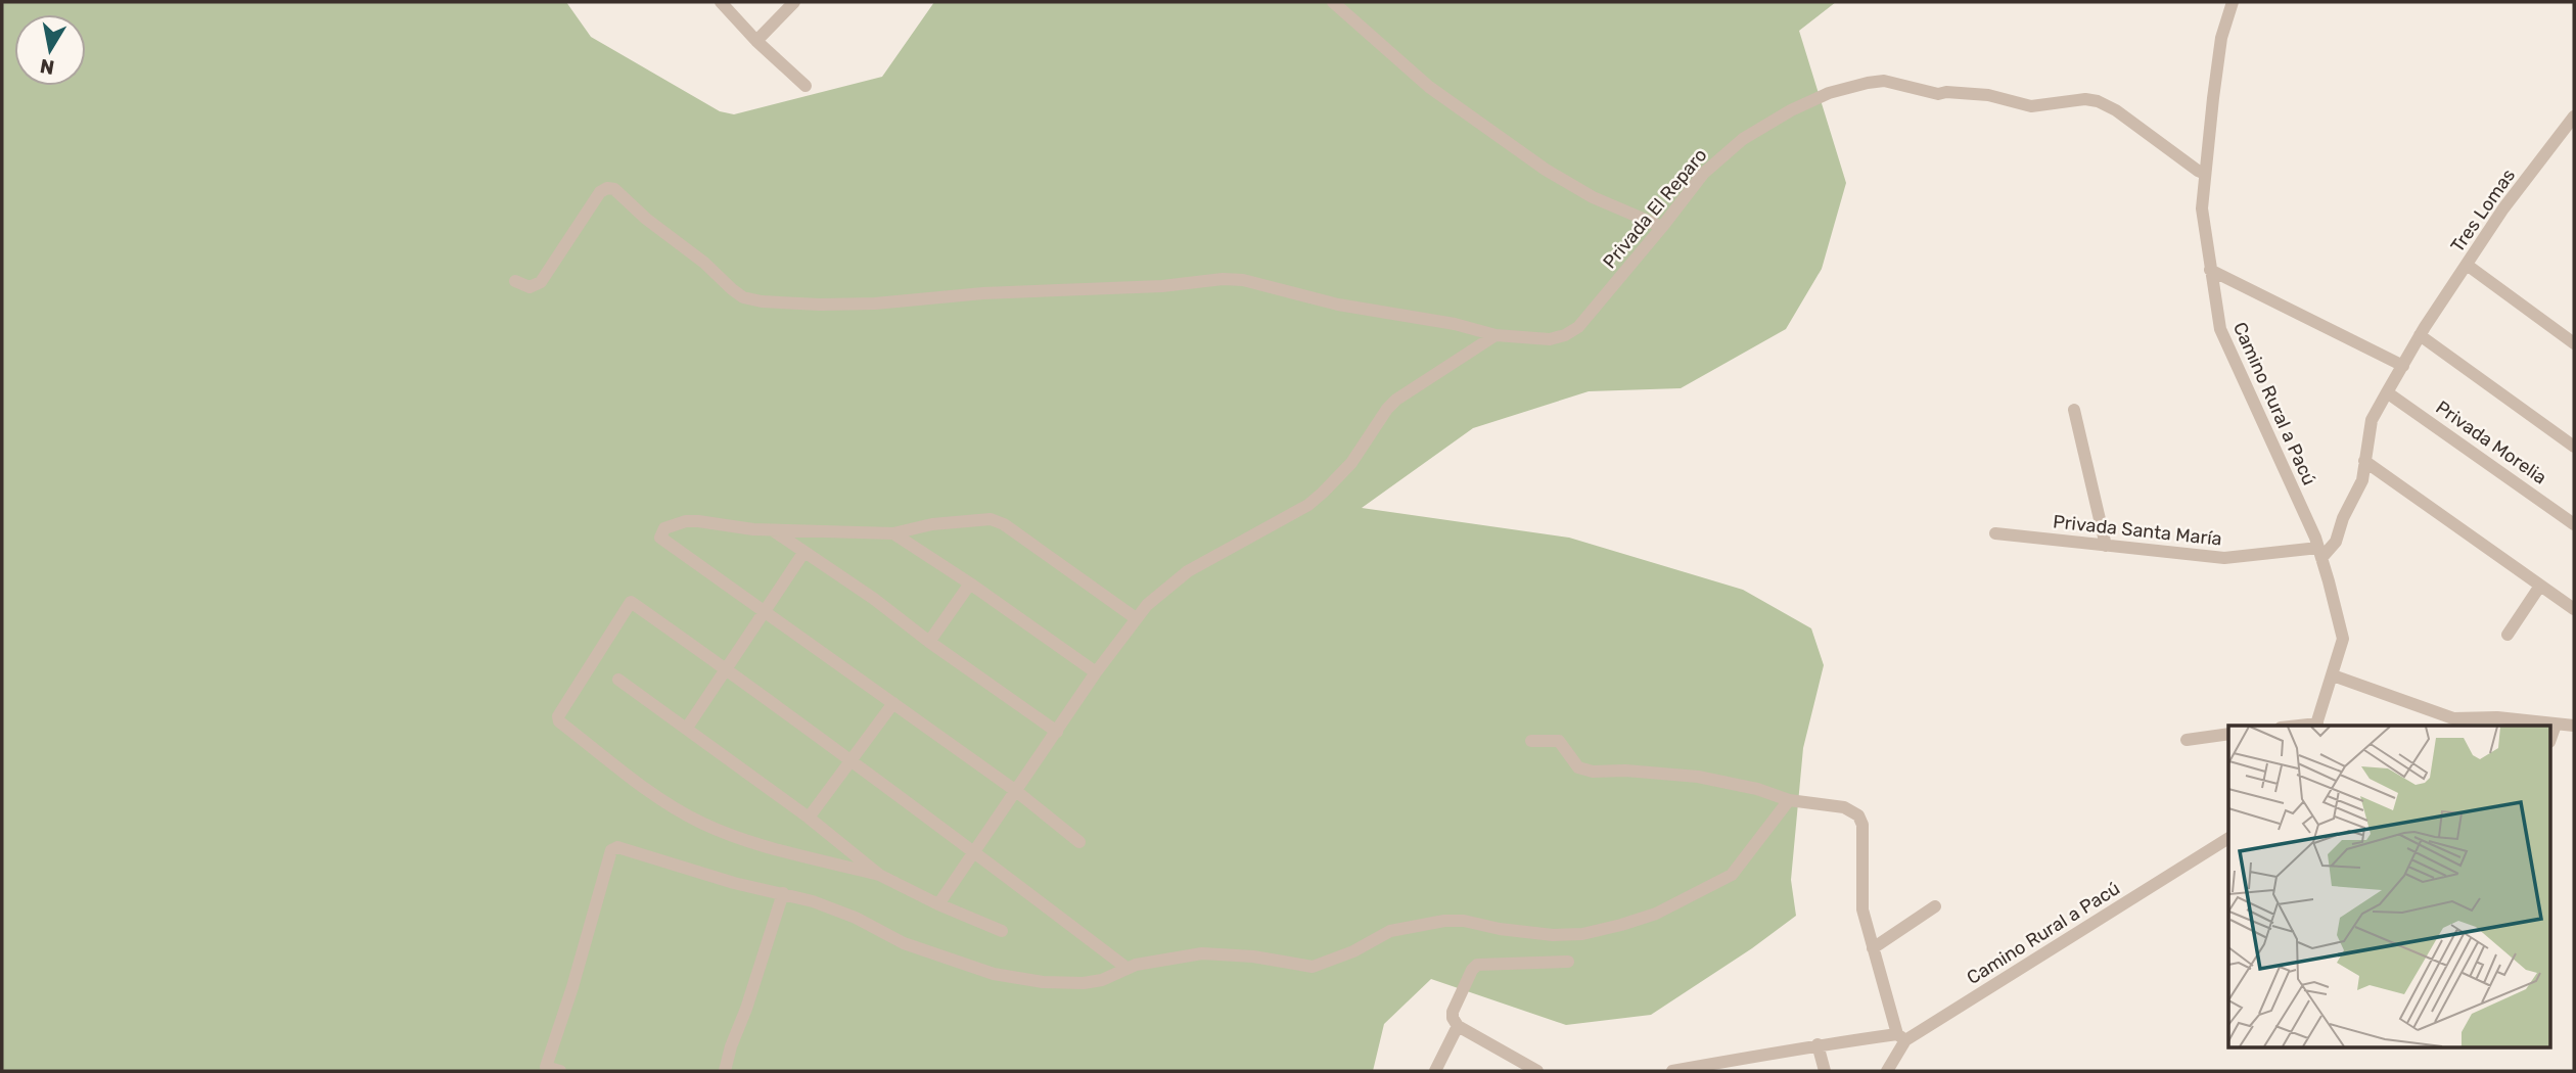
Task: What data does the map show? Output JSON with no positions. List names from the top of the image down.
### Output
{
  "streets": {
    "street": [
      "Privada El Reparo",
      "Tres Lomas",
      "Camino Rural a Pacú",
      "Privada Morelia",
      "Privada Santa María"
    ]
  },
  "crossings": [
    ["Privada El Reparo", "Camino Rural a Pacú"],
    ["Tres Lomas", "Camino Rural a Pacú"],
    ["Tres Lomas", "Privada Morelia"],
    ["Tres Lomas", "Privada Santa María"],
    ["Camino Rural a Pacú", "Privada Santa María"]
  ],
  "north": "bottom"
}
